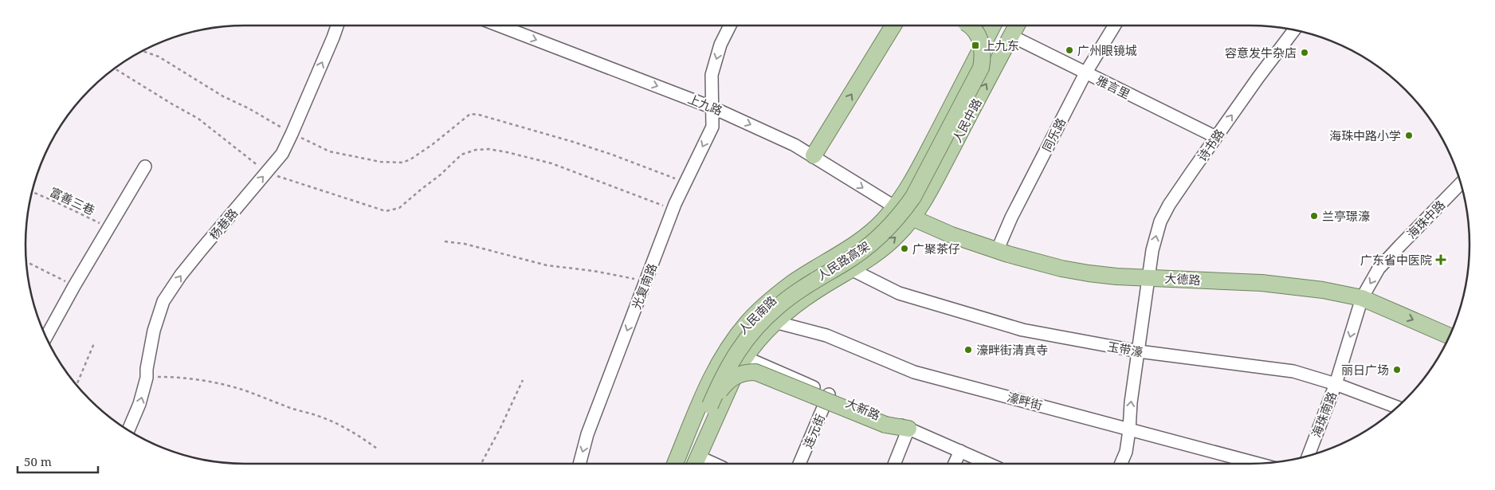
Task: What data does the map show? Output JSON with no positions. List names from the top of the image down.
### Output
{
  "streets": {
    "main road": [
      "人民中路",
      "人民路高架",
      "大德路",
      "人民南路"
    ],
    "street": [
      "雅言里",
      "上九路",
      "同乐路",
      "诗书路",
      "海珠中路",
      "杨巷路",
      "光复南路",
      "玉带濠",
      "濠畔街",
      "大新路",
      "海珠南路",
      "连元街"
    ],
    "path": ["富善三巷"]
  },
  "crossings": [
    ["雅言里", "人民中路"],
    ["雅言里", "同乐路"],
    ["雅言里", "诗书路"],
    ["雅言里", "人民路高架"],
    ["上九路", "人民中路"],
    ["上九路", "大德路"],
    ["上九路", "光复南路"],
    ["上九路", "人民南路"],
    ["人民中路", "人民路高架"],
    ["人民中路", "大德路"],
    ["人民中路", "人民南路"],
    ["同乐路", "大德路"],
    ["诗书路", "大德路"],
    ["诗书路", "玉带濠"],
    ["诗书路", "濠畔街"],
    ["海珠中路", "大德路"],
    ["海珠中路", "海珠南路"],
    ["大德路", "人民南路"],
    ["大德路", "海珠南路"],
    ["人民南路", "玉带濠"],
    ["人民南路", "濠畔街"],
    ["人民南路", "大新路"],
    ["玉带濠", "海珠南路"],
    ["大新路", "连元街"]
  ],
  "one_way": [
    "上九路",
    "诗书路",
    "海珠中路",
    "光复南路",
    "海珠南路"
  ],
  "places": {
    "transit": ["上九东"],
    "other": [
      "广州眼镜城",
      "容意发牛杂店",
      "海珠中路小学",
      "兰亭璟濠",
      "广聚茶仔",
      "濠畔街清真寺",
      "丽日广场"
    ],
    "health": ["广东省中医院"]
  },
  "scale_bar": "50 m"
}
